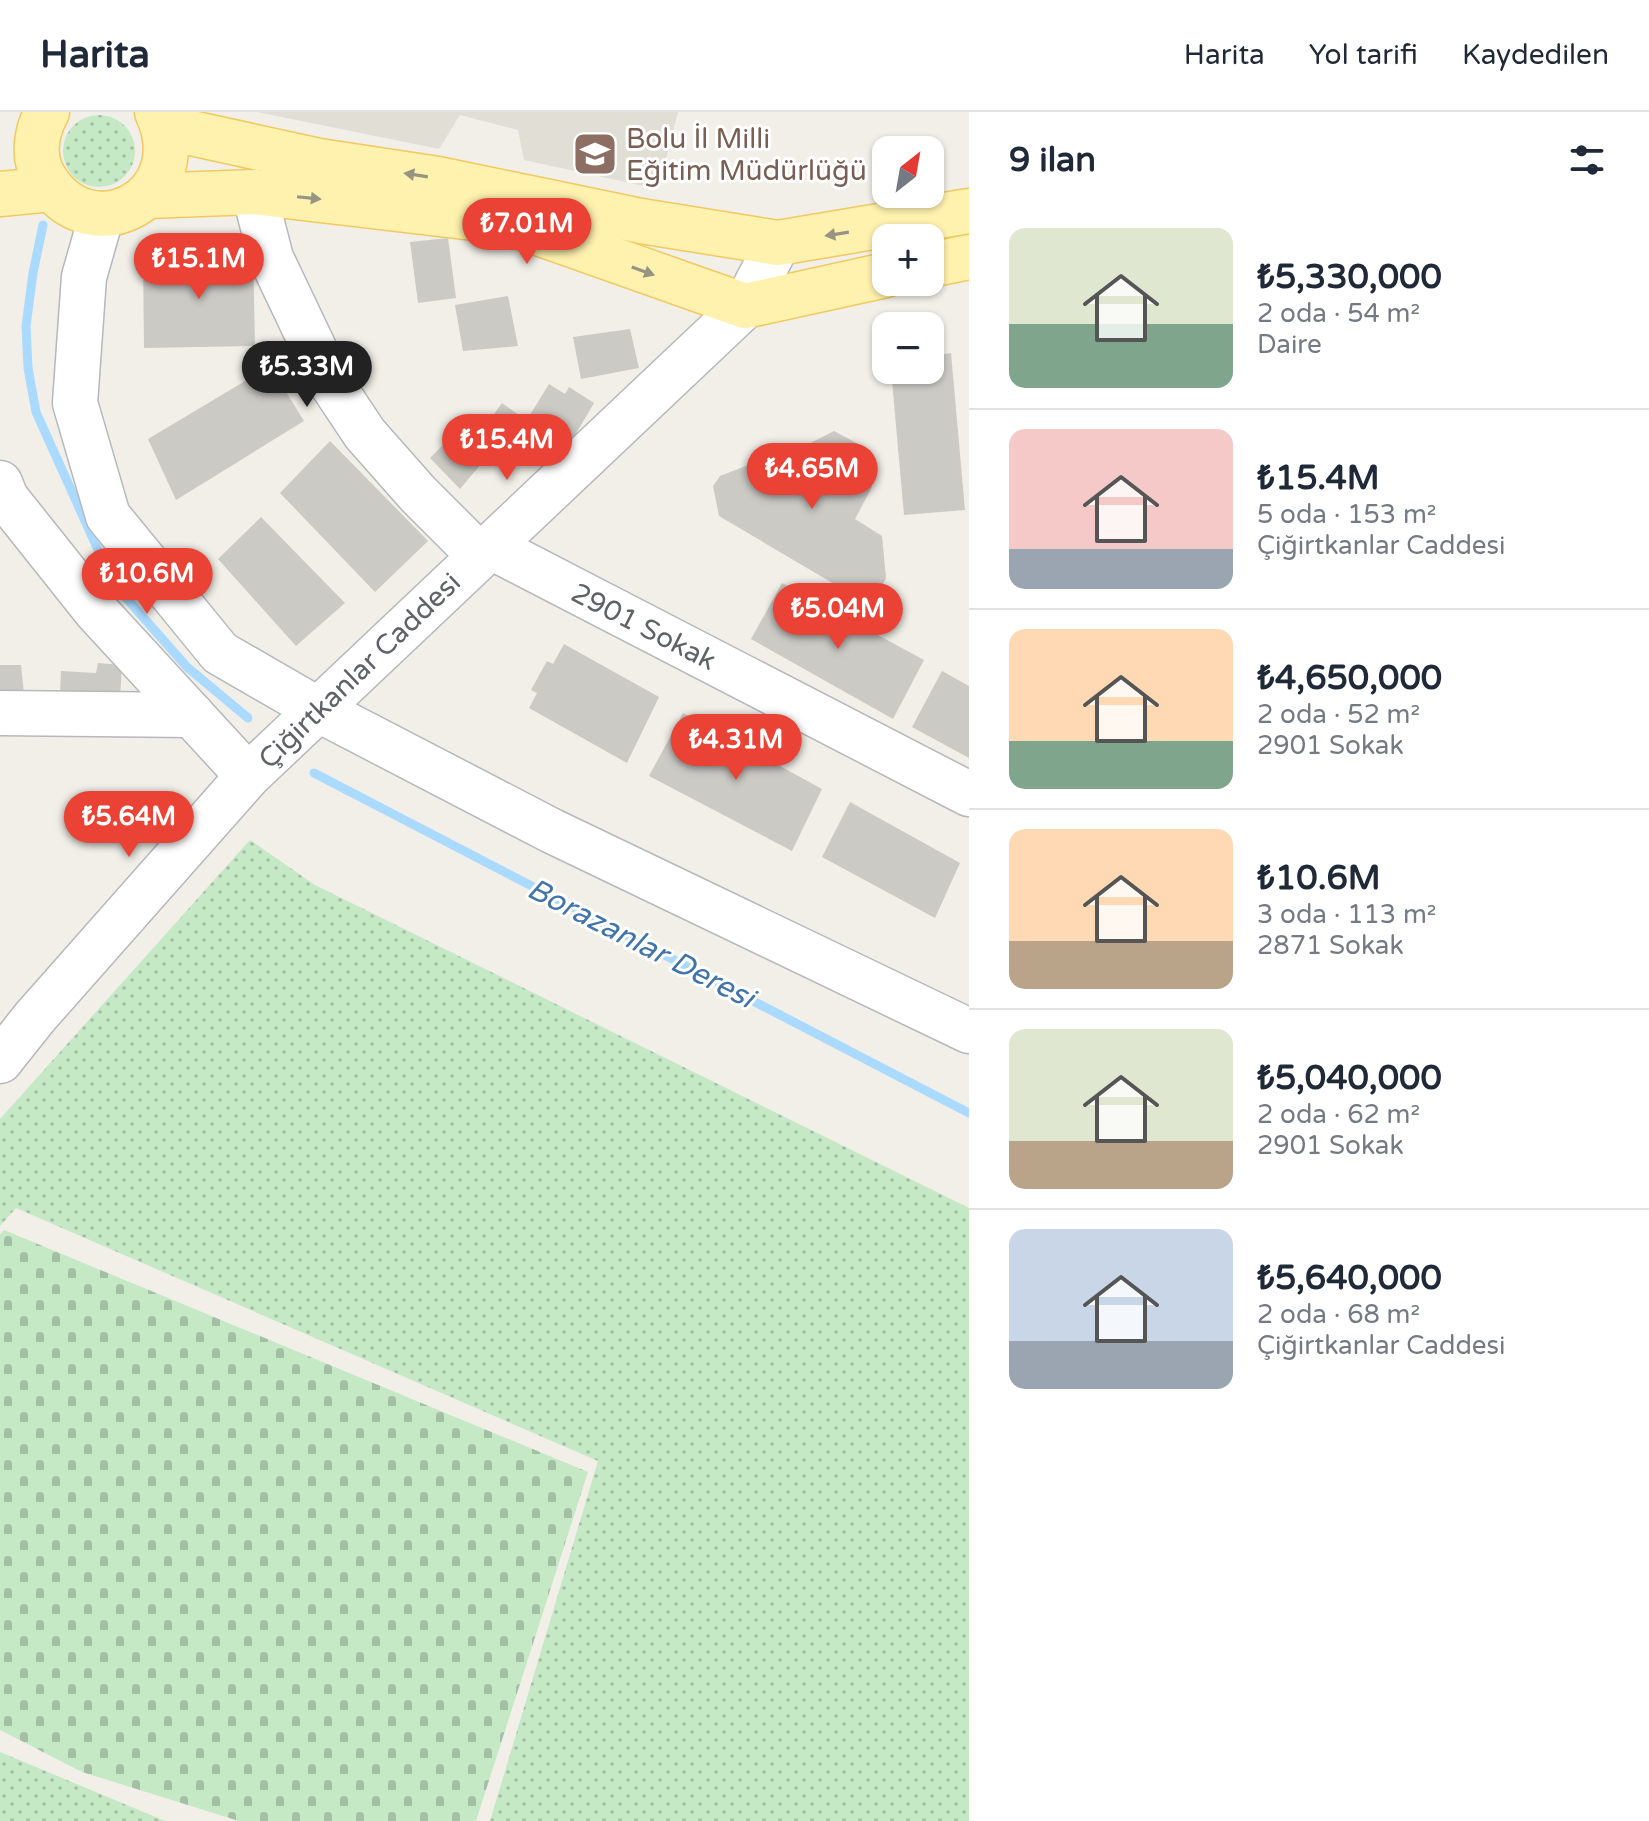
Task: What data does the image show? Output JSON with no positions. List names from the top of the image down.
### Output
{
  "streets": {
    "street": ["2901 Sokak", "Çiğirtkanlar Caddesi"]
  },
  "crossings": [
    ["2901 Sokak", "Çiğirtkanlar Caddesi"]
  ],
  "water": ["Borazanlar Deresi"],
  "places": {
    "school or university": ["Bolu İl Milli Eğitim Müdürlüğü"]
  },
  "north": "top right",
  "page": {
    "header": "Harita",
    "nav": ["Harita", "Yol tarifi", "Kaydedilen"],
    "heading": "9 ilan",
    "map_buttons": ["+", "−"],
    "price": [
      "₺7.01M",
      "₺15.1M",
      "₺5.33M",
      "₺15.4M",
      "₺4.65M",
      "₺10.6M",
      "₺5.04M",
      "₺4.31M",
      "₺5.64M"
    ],
    "list": [
      {
        "name": "₺5,330,000",
        "note": "2 oda · 54 m² · Daire"
      },
      {
        "name": "₺15.4M",
        "note": "5 oda · 153 m² · Çiğirtkanlar Caddesi"
      },
      {
        "name": "₺4,650,000",
        "note": "2 oda · 52 m² · 2901 Sokak"
      },
      {
        "name": "₺10.6M",
        "note": "3 oda · 113 m² · 2871 Sokak"
      },
      {
        "name": "₺5,040,000",
        "note": "2 oda · 62 m² · 2901 Sokak"
      },
      {
        "name": "₺5,640,000",
        "note": "2 oda · 68 m² · Çiğirtkanlar Caddesi"
      }
    ]
  }
}
